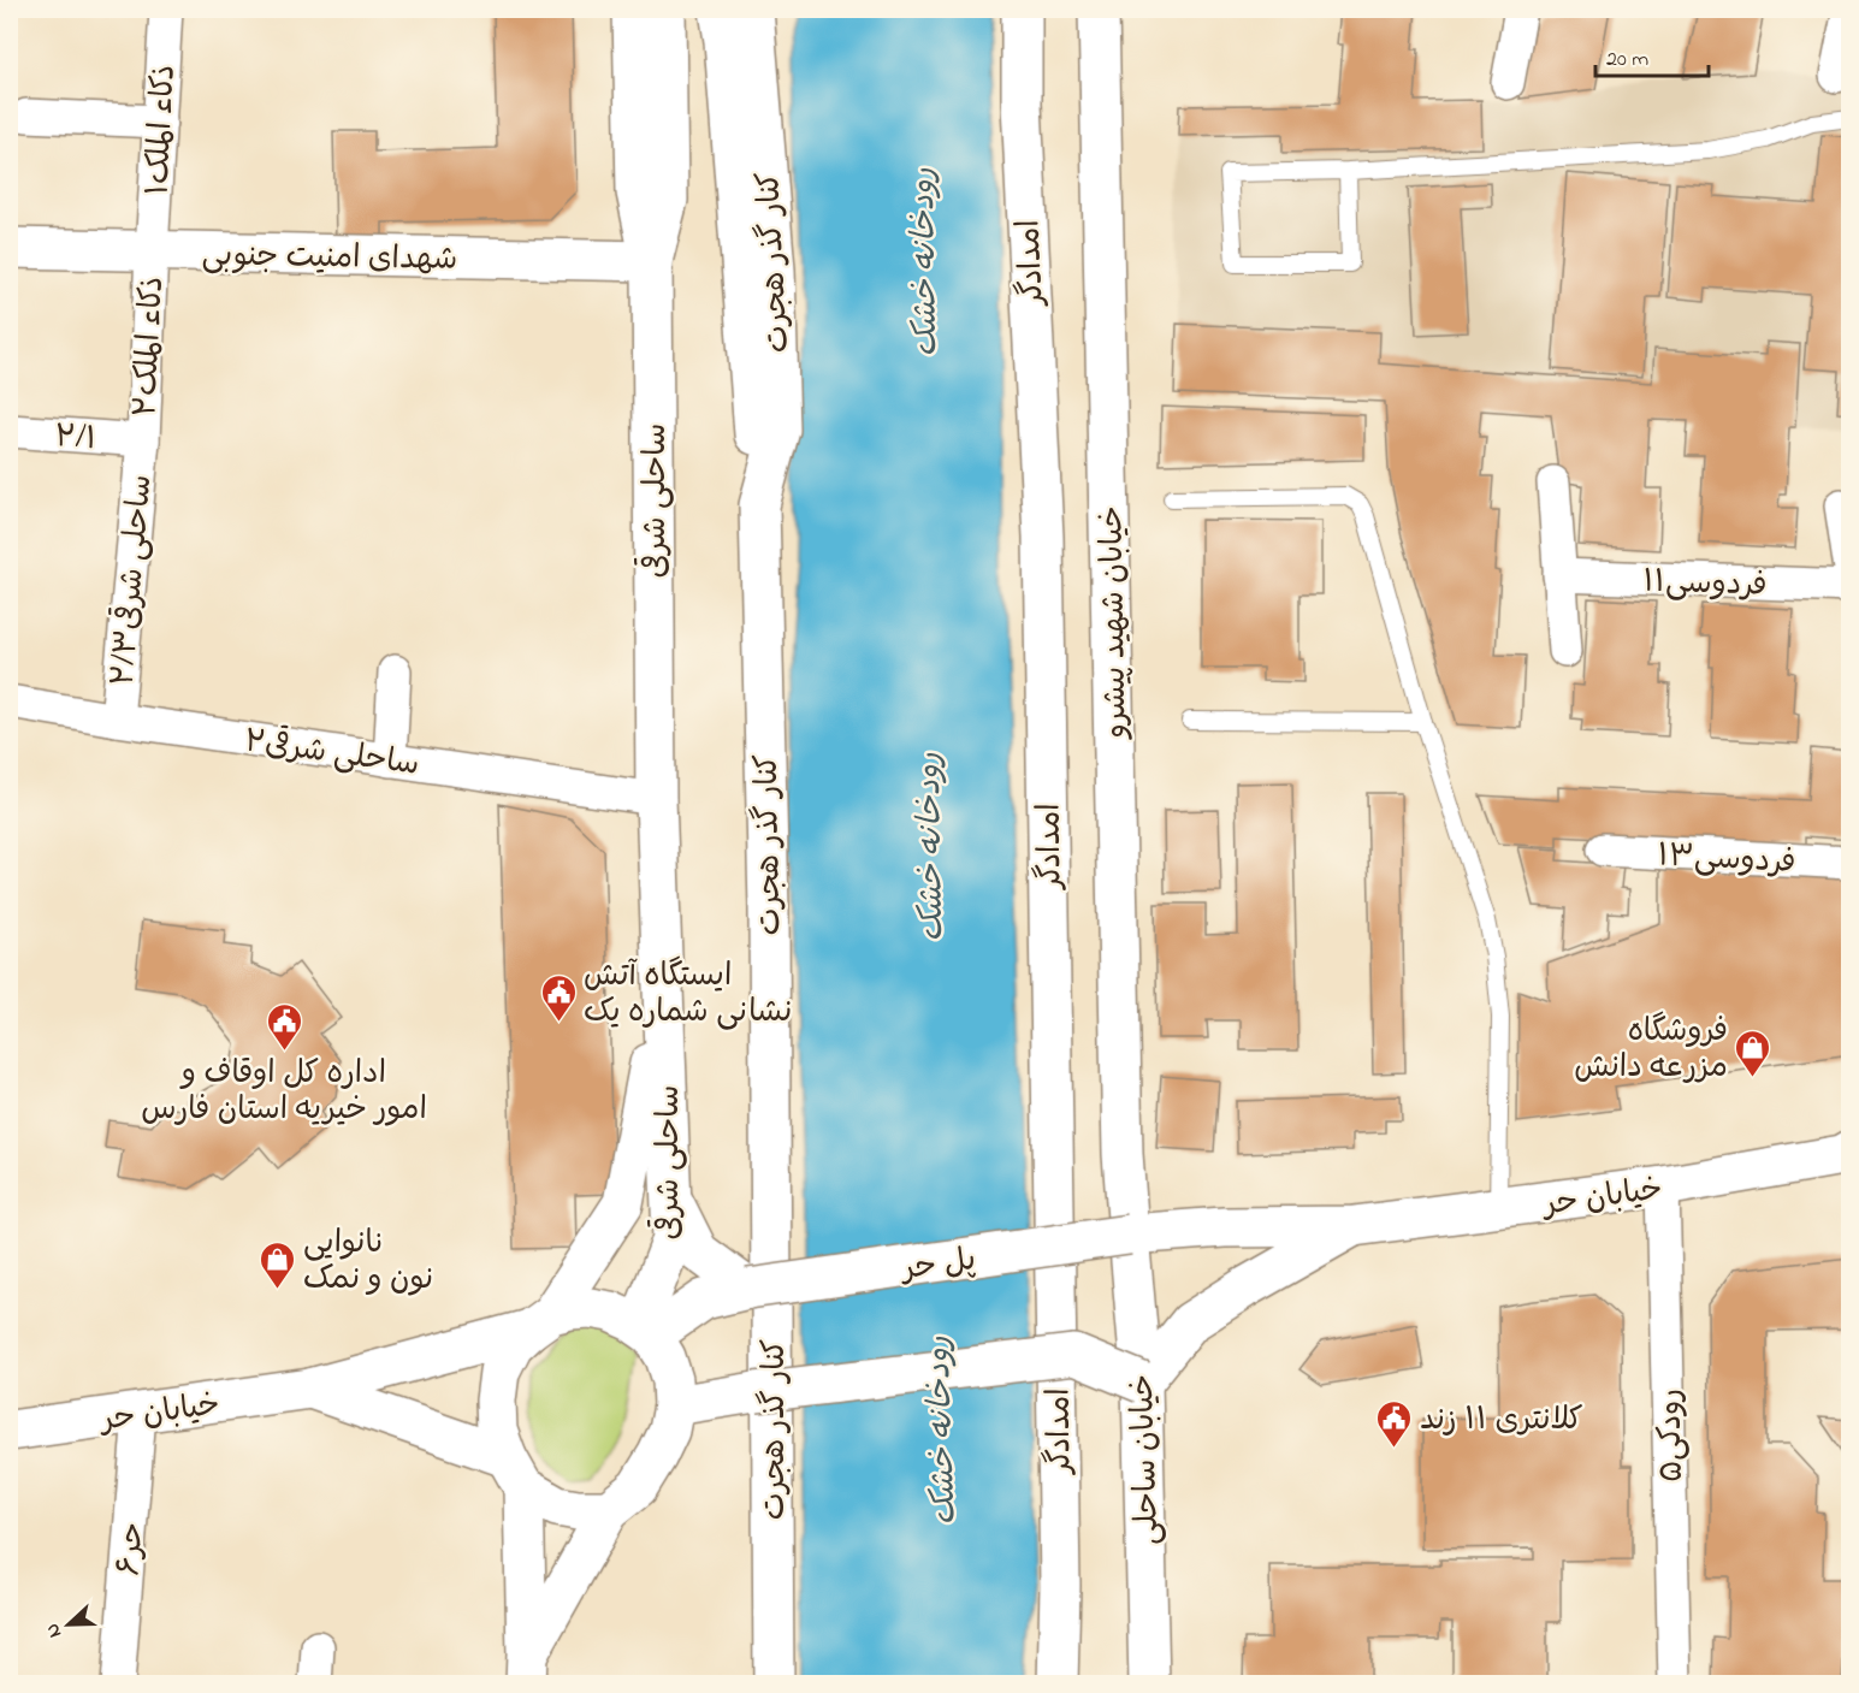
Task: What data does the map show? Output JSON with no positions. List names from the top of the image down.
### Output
{
  "streets": {
    "main road": [
      "شهدای امنیت جنوبی",
      "کنار گذر هجرت",
      "امدادگر",
      "ساحلی شرقی",
      "خیابان شهید پیشرو",
      "خیابان حر",
      "پل حر",
      "خیابان ساحلی"
    ],
    "street": [
      "ذکاء الملک۱",
      "ذکاء الملک۲",
      "۲/‍۱",
      "ساحلی شرقی۲/۳",
      "فردوسی۱۱",
      "ساحلی شرقی۲",
      "فردوسی۱۳",
      "رودکی۵",
      "حر۶"
    ]
  },
  "crossings": [
    ["ذکاء الملک۱", "شهدای امنیت جنوبی"],
    ["ذکاء الملک۱", "ذکاء الملک۲"],
    ["شهدای امنیت جنوبی", "ذکاء الملک۲"],
    ["شهدای امنیت جنوبی", "ساحلی شرقی"],
    ["ذکاء الملک۲", "۲/‍۱"],
    ["ذکاء الملک۲", "ساحلی شرقی۲/۳"],
    ["۲/‍۱", "ساحلی شرقی۲/۳"],
    ["ساحلی شرقی", "ساحلی شرقی۲"],
    ["ساحلی شرقی", "خیابان حر"],
    ["ساحلی شرقی", "پل حر"],
    ["ساحلی شرقی۲/۳", "ساحلی شرقی۲"],
    ["خیابان شهید پیشرو", "خیابان حر"],
    ["خیابان شهید پیشرو", "پل حر"],
    ["خیابان شهید پیشرو", "خیابان ساحلی"],
    ["خیابان حر", "پل حر"],
    ["خیابان حر", "رودکی۵"],
    ["خیابان حر", "خیابان ساحلی"],
    ["خیابان حر", "حر۶"],
    ["پل حر", "خیابان ساحلی"]
  ],
  "water": ["رودخانه خشک"],
  "places": {
    "public building": ["ایستگاه آتش نشانی شماره یک", "اداره کل اوقاف و امور خیریه استان فارس", "کلانتری ۱۱ زند"],
    "shop": ["فروشگاه مزرعه دانش", "نانوایی نون و نمک"]
  },
  "scale_bar": "20 m",
  "north": "left"
}
